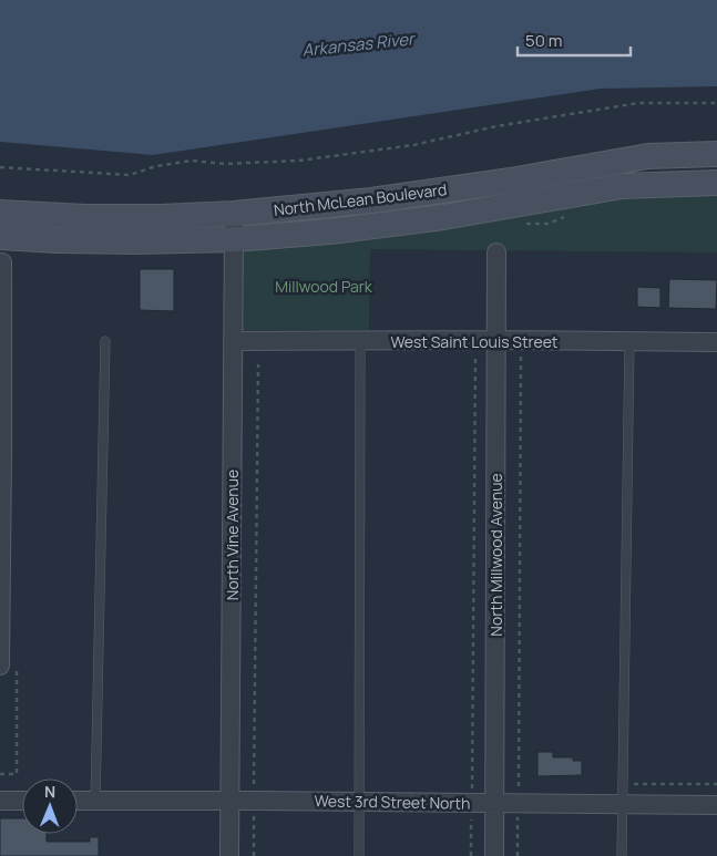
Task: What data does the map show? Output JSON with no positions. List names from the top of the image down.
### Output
{
  "streets": {
    "main road": ["North McLean Boulevard"],
    "street": [
      "West Saint Louis Street",
      "North Vine Avenue",
      "North Millwood Avenue",
      "West 3rd Street North"
    ]
  },
  "crossings": [
    ["North McLean Boulevard", "North Vine Avenue"],
    ["West Saint Louis Street", "North Vine Avenue"],
    ["West Saint Louis Street", "North Millwood Avenue"],
    ["North Vine Avenue", "West 3rd Street North"],
    ["North Millwood Avenue", "West 3rd Street North"]
  ],
  "water": ["Arkansas River"],
  "parks": ["Millwood Park"],
  "scale_bar": "50 m",
  "north": "top"
}
